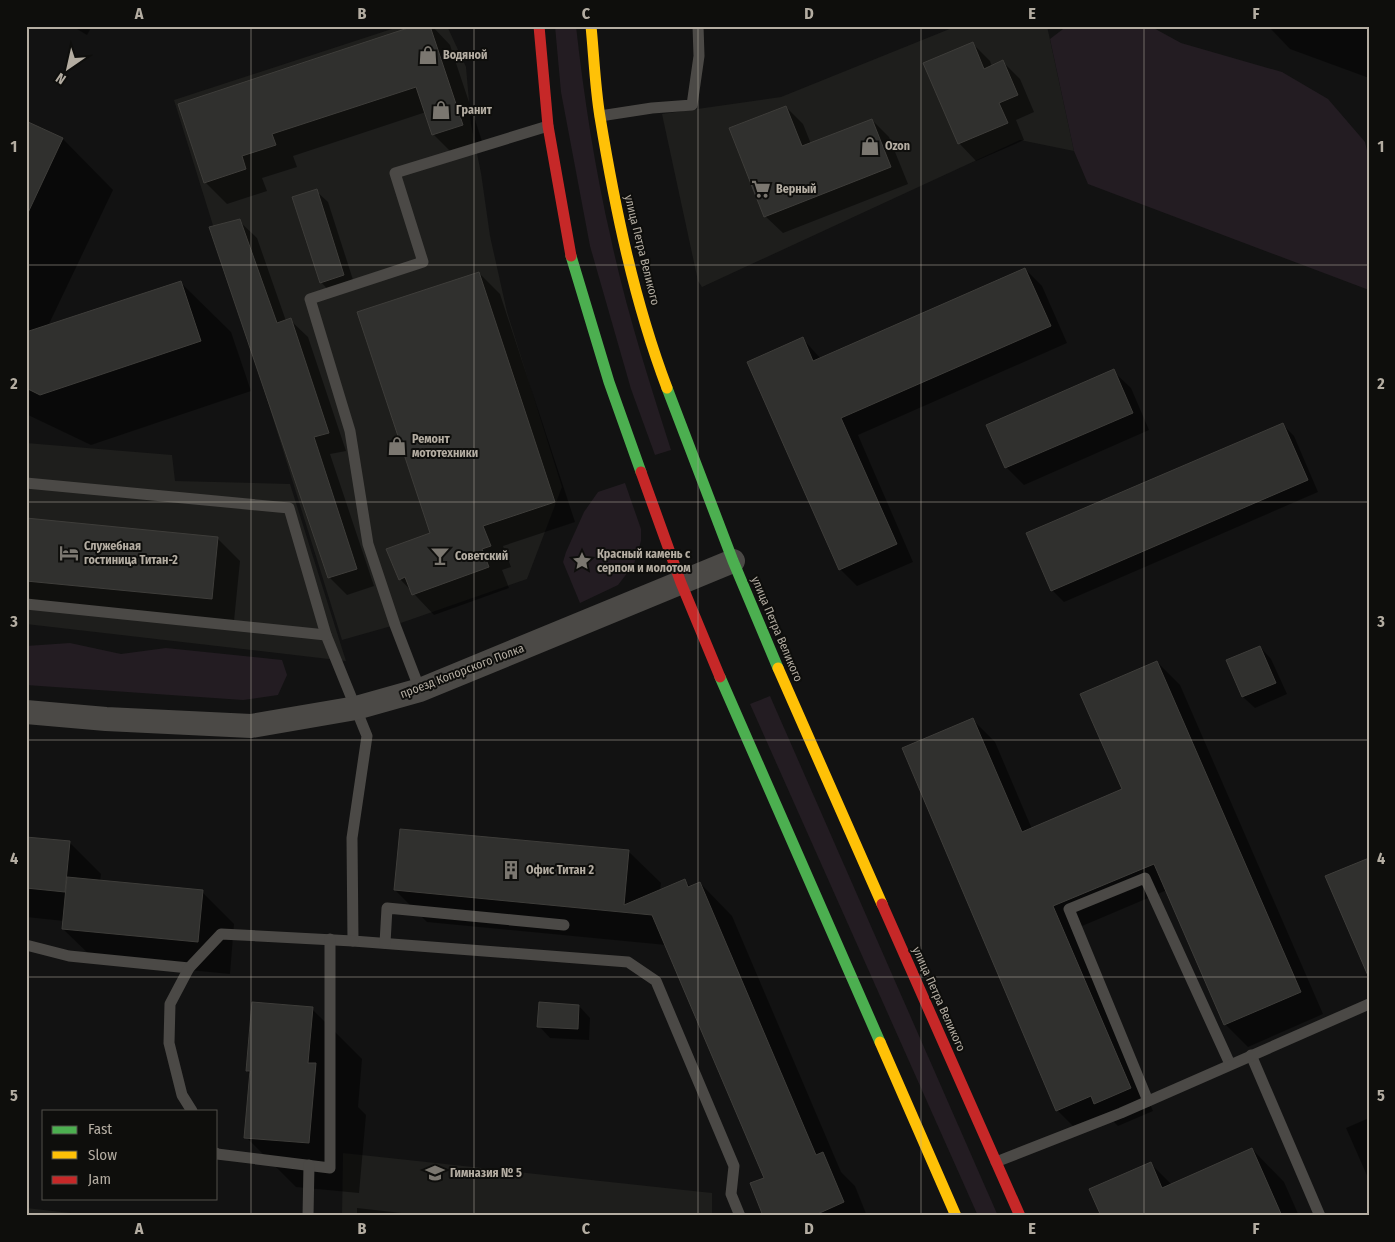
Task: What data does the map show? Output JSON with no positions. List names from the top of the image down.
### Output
{
  "streets": {
    "street": ["улица Петра Великого", "проезд Копорского Полка"]
  },
  "crossings": [
    ["улица Петра Великого", "проезд Копорского Полка"]
  ],
  "places": {
    "shop": [
      "Водяной",
      "Гранит",
      "Ozon",
      "Ремонт мототехники"
    ],
    "supermarket": ["Верный"],
    "hotel": ["Служебная гостиница Титан-2"],
    "bar": ["Советский"],
    "place": ["Красный камень с серпом и молотом"],
    "building": ["Офис Титан 2"],
    "school or university": ["Гимназия № 5"]
  },
  "legend": ["Fast", "Slow", "Jam"],
  "north": "bottom left",
  "grid": {
    "columns": [
      "A",
      "B",
      "C",
      "D",
      "E",
      "F"
    ],
    "rows": [
      "1",
      "2",
      "3",
      "4",
      "5"
    ]
  }
}
